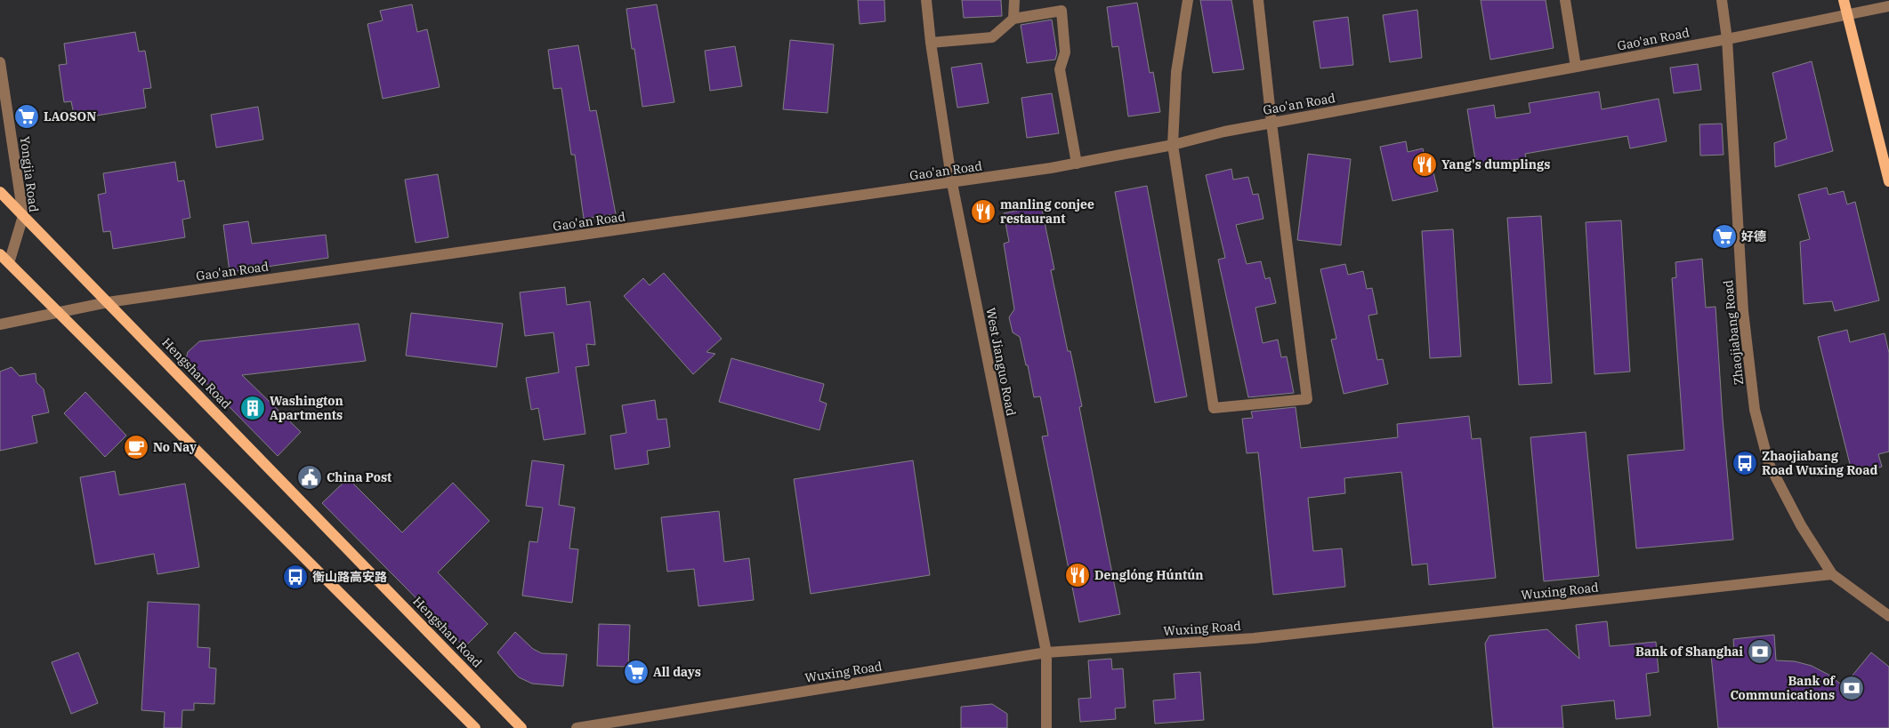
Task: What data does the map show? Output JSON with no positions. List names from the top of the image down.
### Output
{
  "streets": {
    "main road": ["Hengshan Road"],
    "street": [
      "Gao'an Road",
      "Yongjia Road",
      "Zhaojiabang Road",
      "West Jianguo Road",
      "Wuxing Road"
    ]
  },
  "crossings": [
    ["Gao'an Road", "Zhaojiabang Road"],
    ["Gao'an Road", "West Jianguo Road"],
    ["Gao'an Road", "Hengshan Road"],
    ["Yongjia Road", "Hengshan Road"],
    ["Zhaojiabang Road", "Wuxing Road"],
    ["West Jianguo Road", "Wuxing Road"]
  ],
  "places": {
    "supermarket": ["LAOSON", "好德", "All days"],
    "restaurant": ["Yang's dumplings", "manling conjee restaurant", "Denglóng Húntún"],
    "building": ["Washington Apartments"],
    "cafe": ["No Nay"],
    "bus stop": ["Zhaojiabang Road Wuxing Road", "衡山路高安路"],
    "public building": ["China Post"],
    "bank": ["Bank of Shanghai", "Bank of Communications"]
  }
}
